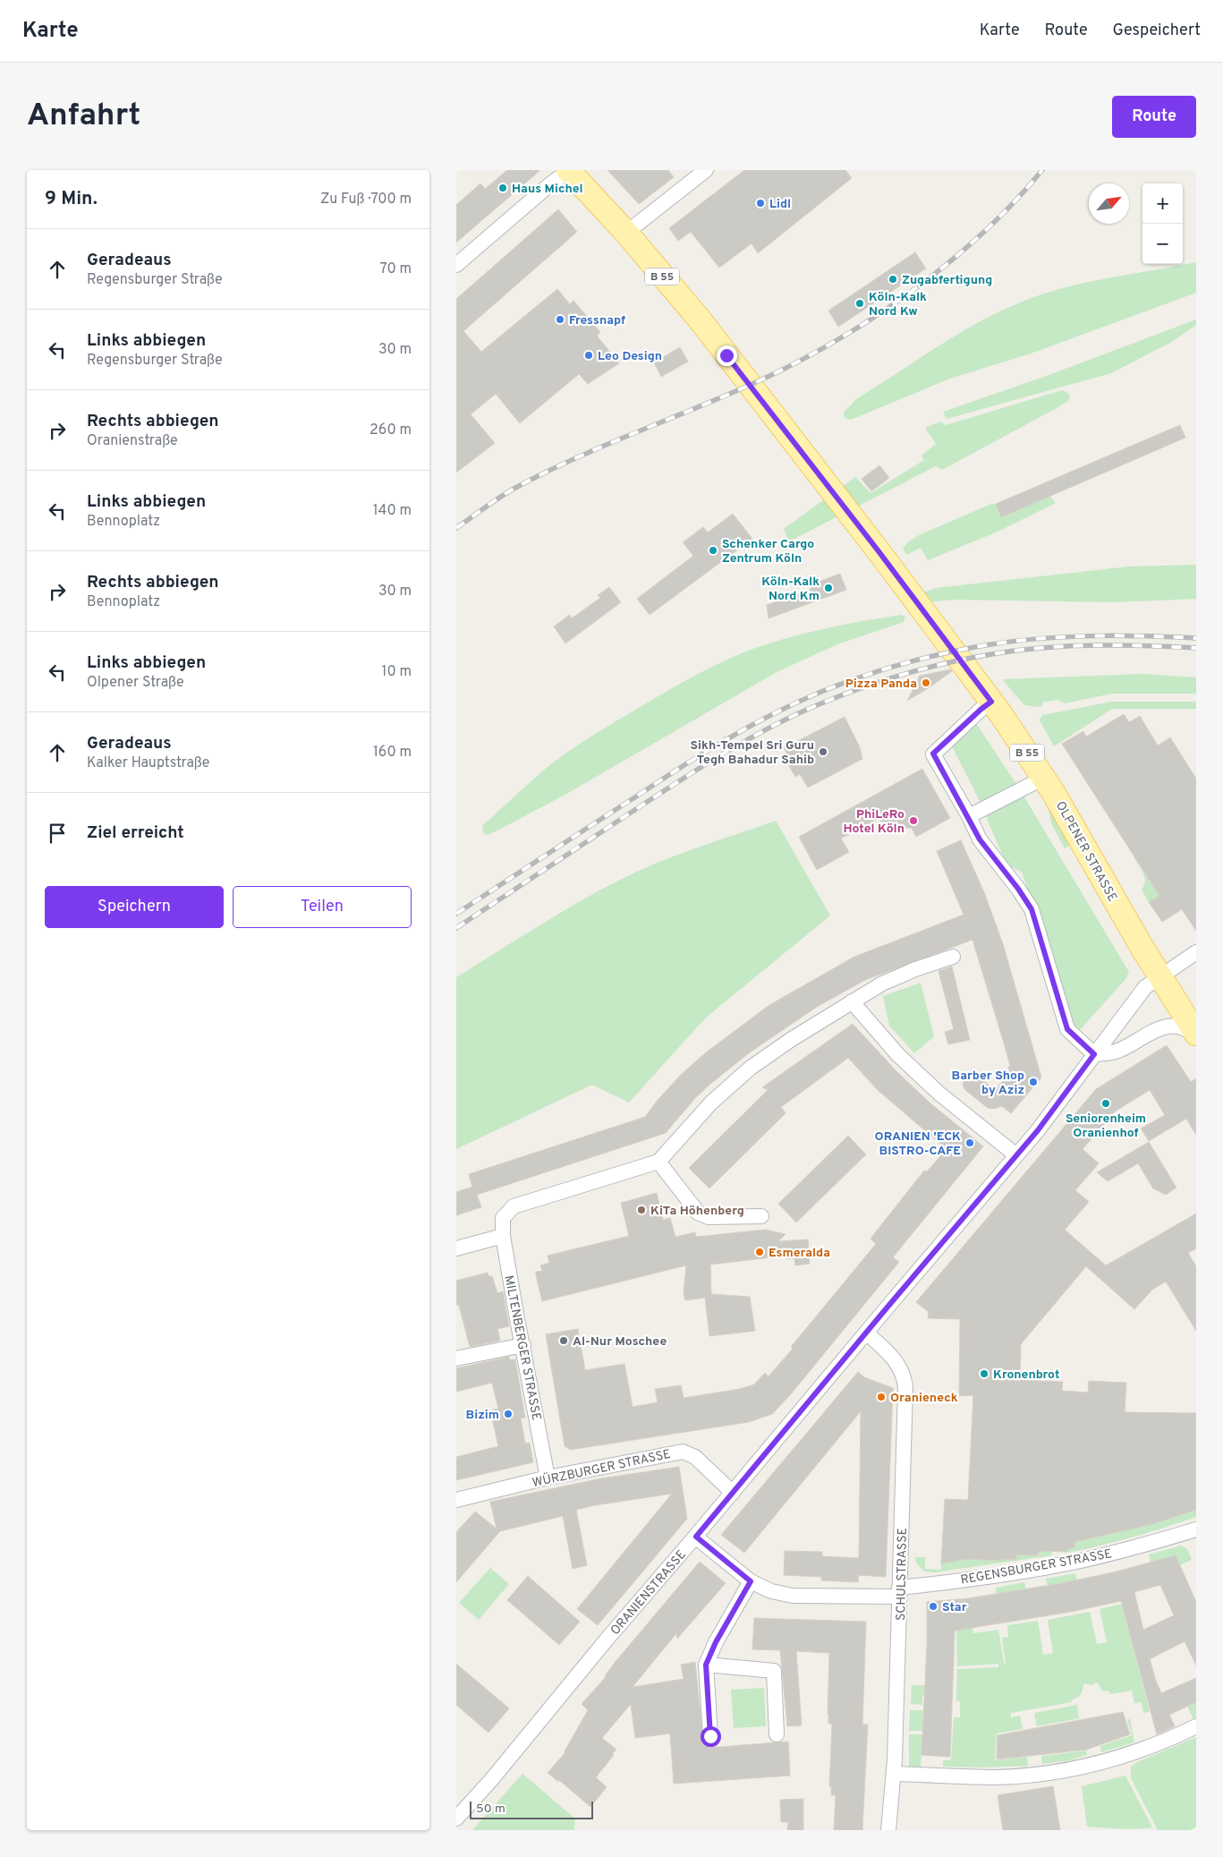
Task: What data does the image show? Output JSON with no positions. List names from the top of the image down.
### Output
{
  "streets": {
    "main road": ["B 55", "OLPENER STRASSE"],
    "street": [
      "MILTENBERGER STRASSE",
      "WÜRZBURGER STRASSE",
      "REGENSBURGER STRASSE",
      "SCHULSTRASSE",
      "ORANIENSTRASSE"
    ]
  },
  "crossings": [
    ["B 55", "OLPENER STRASSE"],
    ["OLPENER STRASSE", "ORANIENSTRASSE"],
    ["MILTENBERGER STRASSE", "WÜRZBURGER STRASSE"],
    ["WÜRZBURGER STRASSE", "ORANIENSTRASSE"],
    ["REGENSBURGER STRASSE", "SCHULSTRASSE"],
    ["REGENSBURGER STRASSE", "ORANIENSTRASSE"],
    ["SCHULSTRASSE", "ORANIENSTRASSE"]
  ],
  "places": [
    "Haus Michel",
    "Lidl",
    "Zugabfertigung",
    "Köln-Kalk Nord Kw",
    "Fressnapf",
    "Leo Design",
    "Schenker Cargo Zentrum Köln",
    "Köln-Kalk Nord Km",
    "Pizza Panda",
    "Sikh-Tempel Sri Guru Tegh Bahadur Sahib",
    "PhiLeRo Hotel Köln",
    "Barber Shop by Aziz",
    "Seniorenheim Oranienhof",
    "ORANIEN 'ECK BISTRO-CAFE",
    "KiTa Höhenberg",
    "Esmeralda",
    "Al-Nur Moschee",
    "Kronenbrot",
    "Oranieneck",
    "Bizim",
    "Star"
  ],
  "scale_bar": "50 m",
  "north": "top right",
  "page": {
    "header": "Karte",
    "nav": ["Karte", "Route", "Gespeichert"],
    "buttons": [
      "Route",
      ["Speichern", "Teilen"]
    ],
    "title": "Anfahrt",
    "heading": ["9 Min.", "Zu Fuß · 700 m"],
    "map_buttons": ["+", "−"],
    "list": [
      ["Geradeaus", "Regensburger Straße", "70 m"],
      ["Links abbiegen", "Regensburger Straße", "30 m"],
      ["Rechts abbiegen", "Oranienstraße", "260 m"],
      ["Links abbiegen", "Bennoplatz", "140 m"],
      ["Rechts abbiegen", "Bennoplatz", "30 m"],
      ["Links abbiegen", "Olpener Straße", "10 m"],
      ["Geradeaus", "Kalker Hauptstraße", "160 m"],
      "Ziel erreicht"
    ],
    "scale": "50 m"
  }
}
